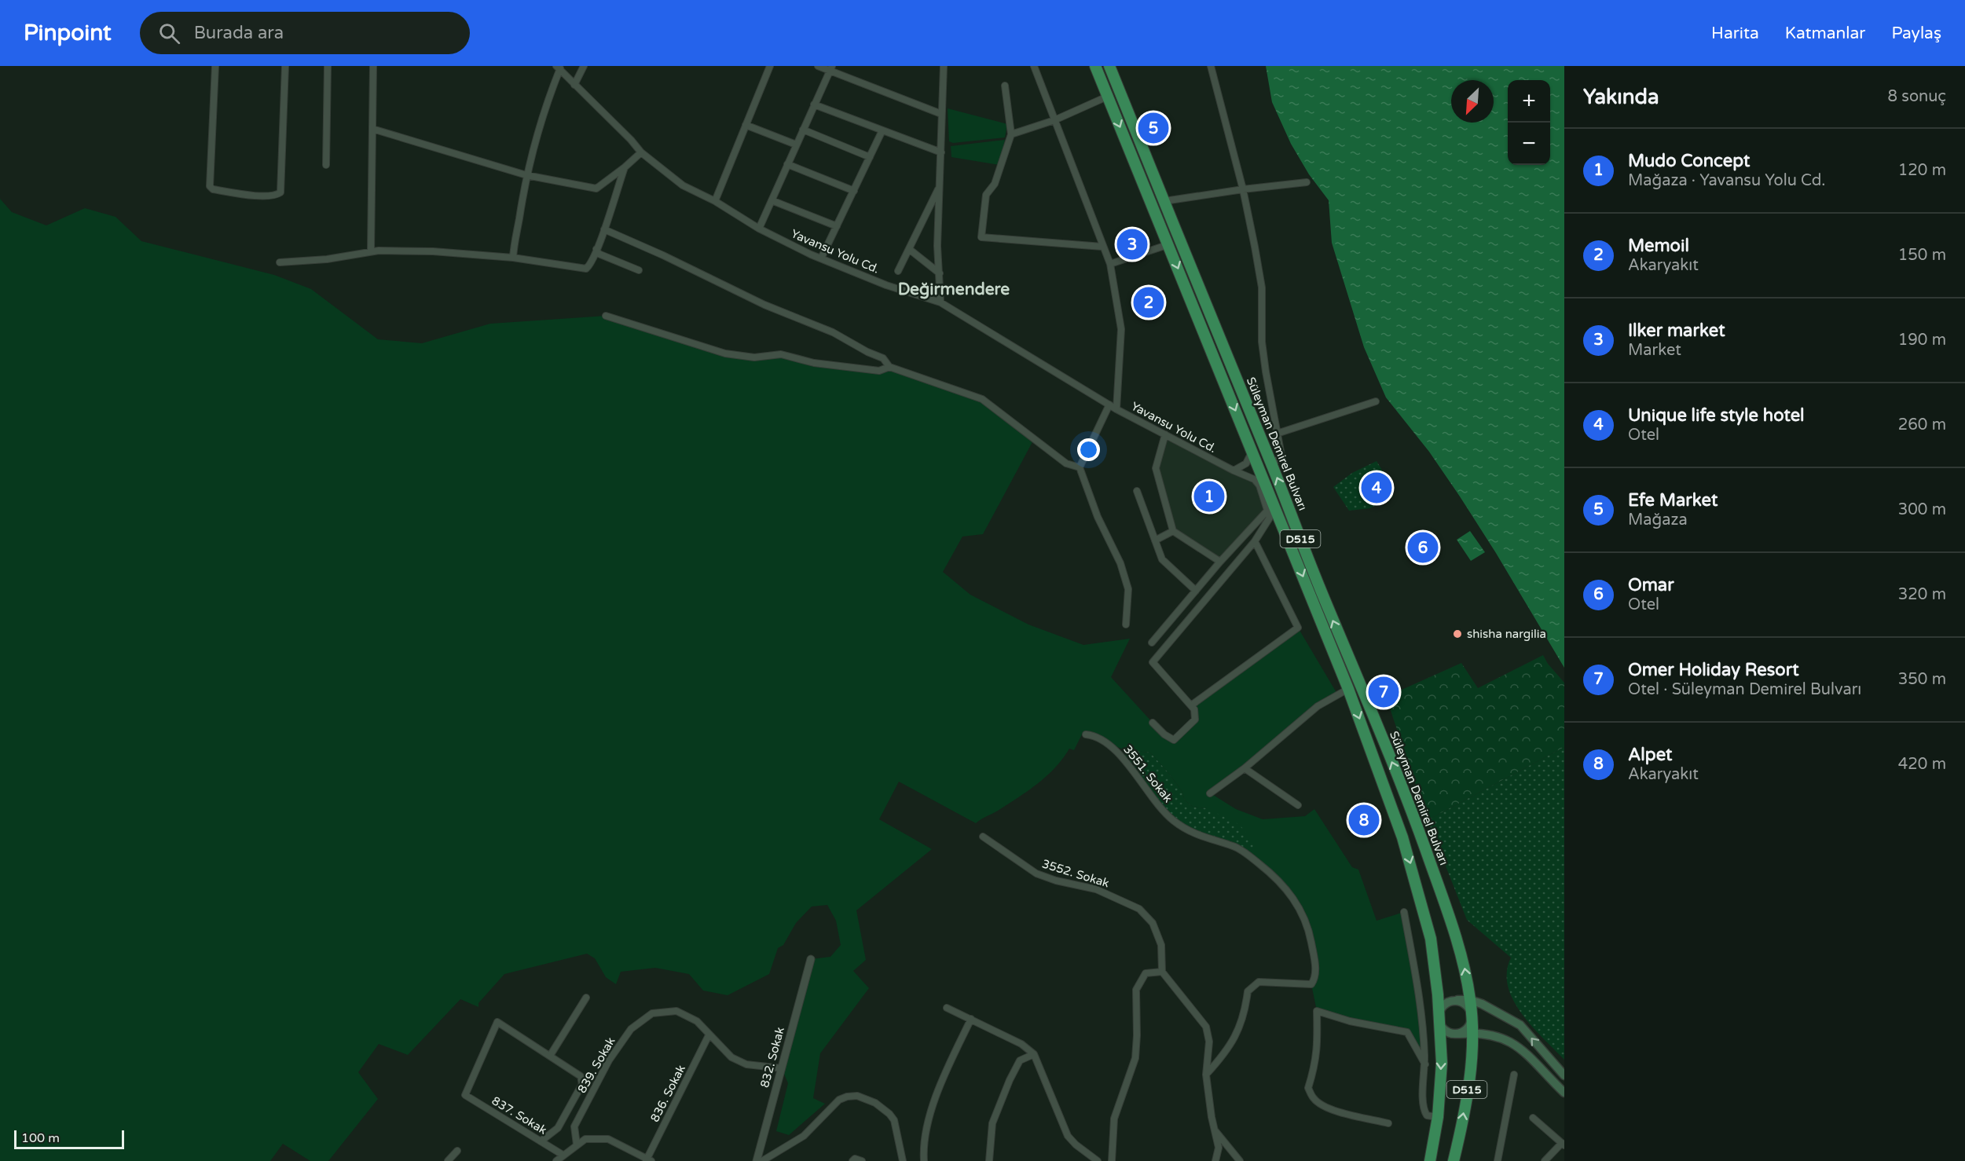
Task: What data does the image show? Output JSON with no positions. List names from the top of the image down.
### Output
{
  "streets": {
    "highway": ["Süleyman Demirel Bulvarı", "D515"],
    "street": [
      "Yavansu Yolu Cd.",
      "3551. Sokak",
      "3552. Sokak",
      "832. Sokak",
      "839. Sokak",
      "836. Sokak",
      "837. Sokak"
    ]
  },
  "crossings": [
    ["Yavansu Yolu Cd.", "D515"],
    ["Süleyman Demirel Bulvarı", "D515"],
    ["832. Sokak", "839. Sokak"],
    ["839. Sokak", "836. Sokak"]
  ],
  "districts": ["Değirmendere"],
  "places": ["shisha nargilia"],
  "scale_bar": "100 m",
  "north": "bottom left",
  "page": {
    "header": "Pinpoint",
    "search": "Burada ara",
    "nav": ["Harita", "Katmanlar", "Paylaş"],
    "heading": ["Yakında", "8 sonuç"],
    "map_buttons": ["+", "−"],
    "pins": [
      "5",
      "3",
      "2",
      "4",
      "1",
      "6",
      "7",
      "8"
    ],
    "list": [
      {
        "mark": "1",
        "name": "Mudo Concept",
        "note": "Mağaza · Yavansu Yolu Cd.",
        "value": "120 m"
      },
      {
        "mark": "2",
        "name": "Memoil",
        "note": "Akaryakıt",
        "value": "150 m"
      },
      {
        "mark": "3",
        "name": "Ilker market",
        "note": "Market",
        "value": "190 m"
      },
      {
        "mark": "4",
        "name": "Unique life style hotel",
        "note": "Otel",
        "value": "260 m"
      },
      {
        "mark": "5",
        "name": "Efe Market",
        "note": "Mağaza",
        "value": "300 m"
      },
      {
        "mark": "6",
        "name": "Omar",
        "note": "Otel",
        "value": "320 m"
      },
      {
        "mark": "7",
        "name": "Omer Holiday Resort",
        "note": "Otel · Süleyman Demirel Bulvarı",
        "value": "350 m"
      },
      {
        "mark": "8",
        "name": "Alpet",
        "note": "Akaryakıt",
        "value": "420 m"
      }
    ],
    "scale": "100 m"
  }
}
